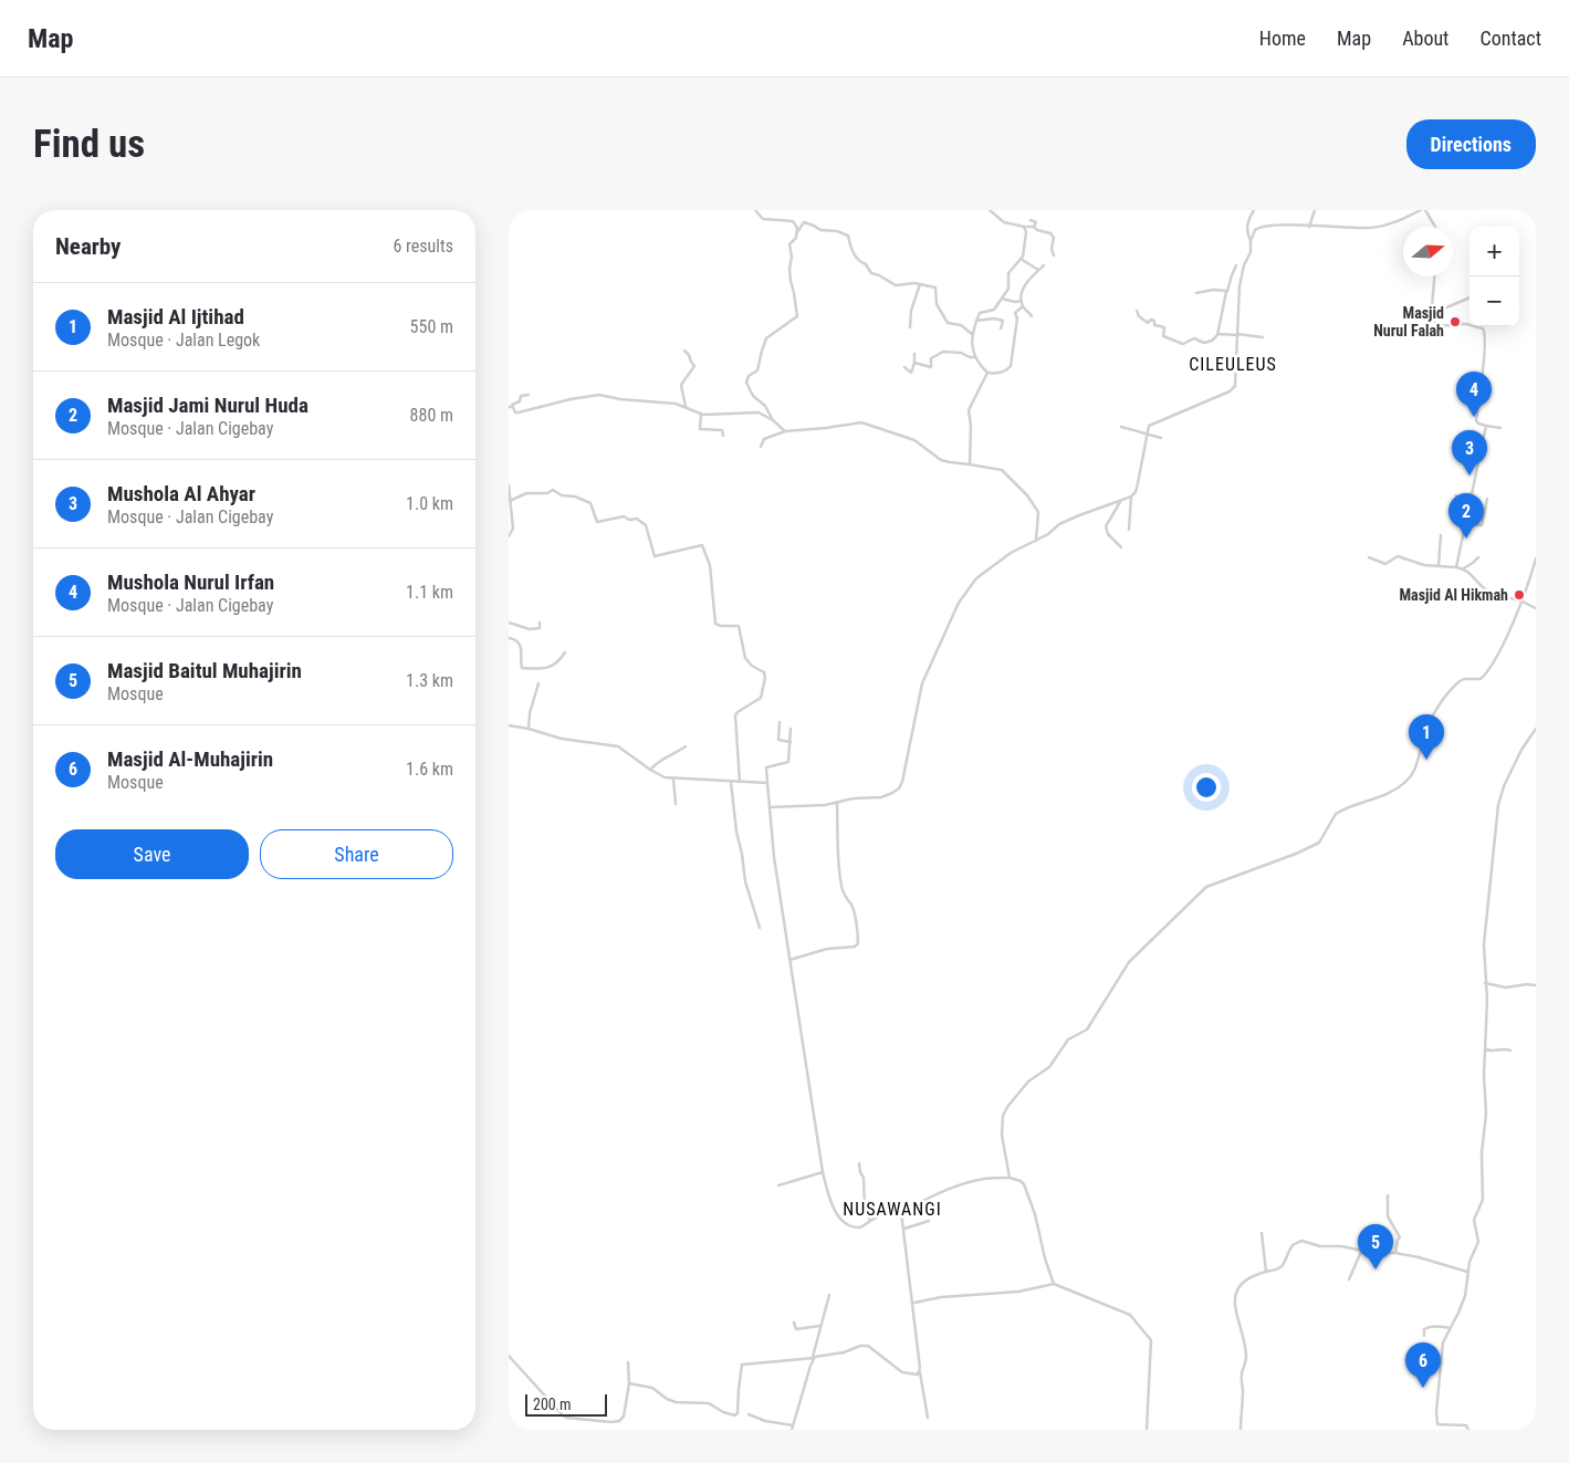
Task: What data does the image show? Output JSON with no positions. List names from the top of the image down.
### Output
{
  "districts": ["CILEULEUS", "NUSAWANGI"],
  "places": ["Masjid Nurul Falah", "Masjid Al Hikmah"],
  "scale_bar": "200 m",
  "north": "right",
  "page": {
    "header": "Map",
    "nav": [
      "Home",
      "Map",
      "About",
      "Contact"
    ],
    "buttons": [
      "Directions",
      ["Save", "Share"]
    ],
    "title": "Find us",
    "heading": ["Nearby", "6 results"],
    "map_buttons": ["+", "−"],
    "list": [
      {
        "mark": "1",
        "name": "Masjid Al Ijtihad",
        "note": "Mosque · Jalan Legok",
        "value": "550 m"
      },
      {
        "mark": "2",
        "name": "Masjid Jami Nurul Huda",
        "note": "Mosque · Jalan Cigebay",
        "value": "880 m"
      },
      {
        "mark": "3",
        "name": "Mushola Al Ahyar",
        "note": "Mosque · Jalan Cigebay",
        "value": "1.0 km"
      },
      {
        "mark": "4",
        "name": "Mushola Nurul Irfan",
        "note": "Mosque · Jalan Cigebay",
        "value": "1.1 km"
      },
      {
        "mark": "5",
        "name": "Masjid Baitul Muhajirin",
        "note": "Mosque",
        "value": "1.3 km"
      },
      {
        "mark": "6",
        "name": "Masjid Al-Muhajirin",
        "note": "Mosque",
        "value": "1.6 km"
      }
    ],
    "pins": [
      "4",
      "3",
      "2",
      "1",
      "5",
      "6"
    ],
    "scale": "200 m"
  }
}
